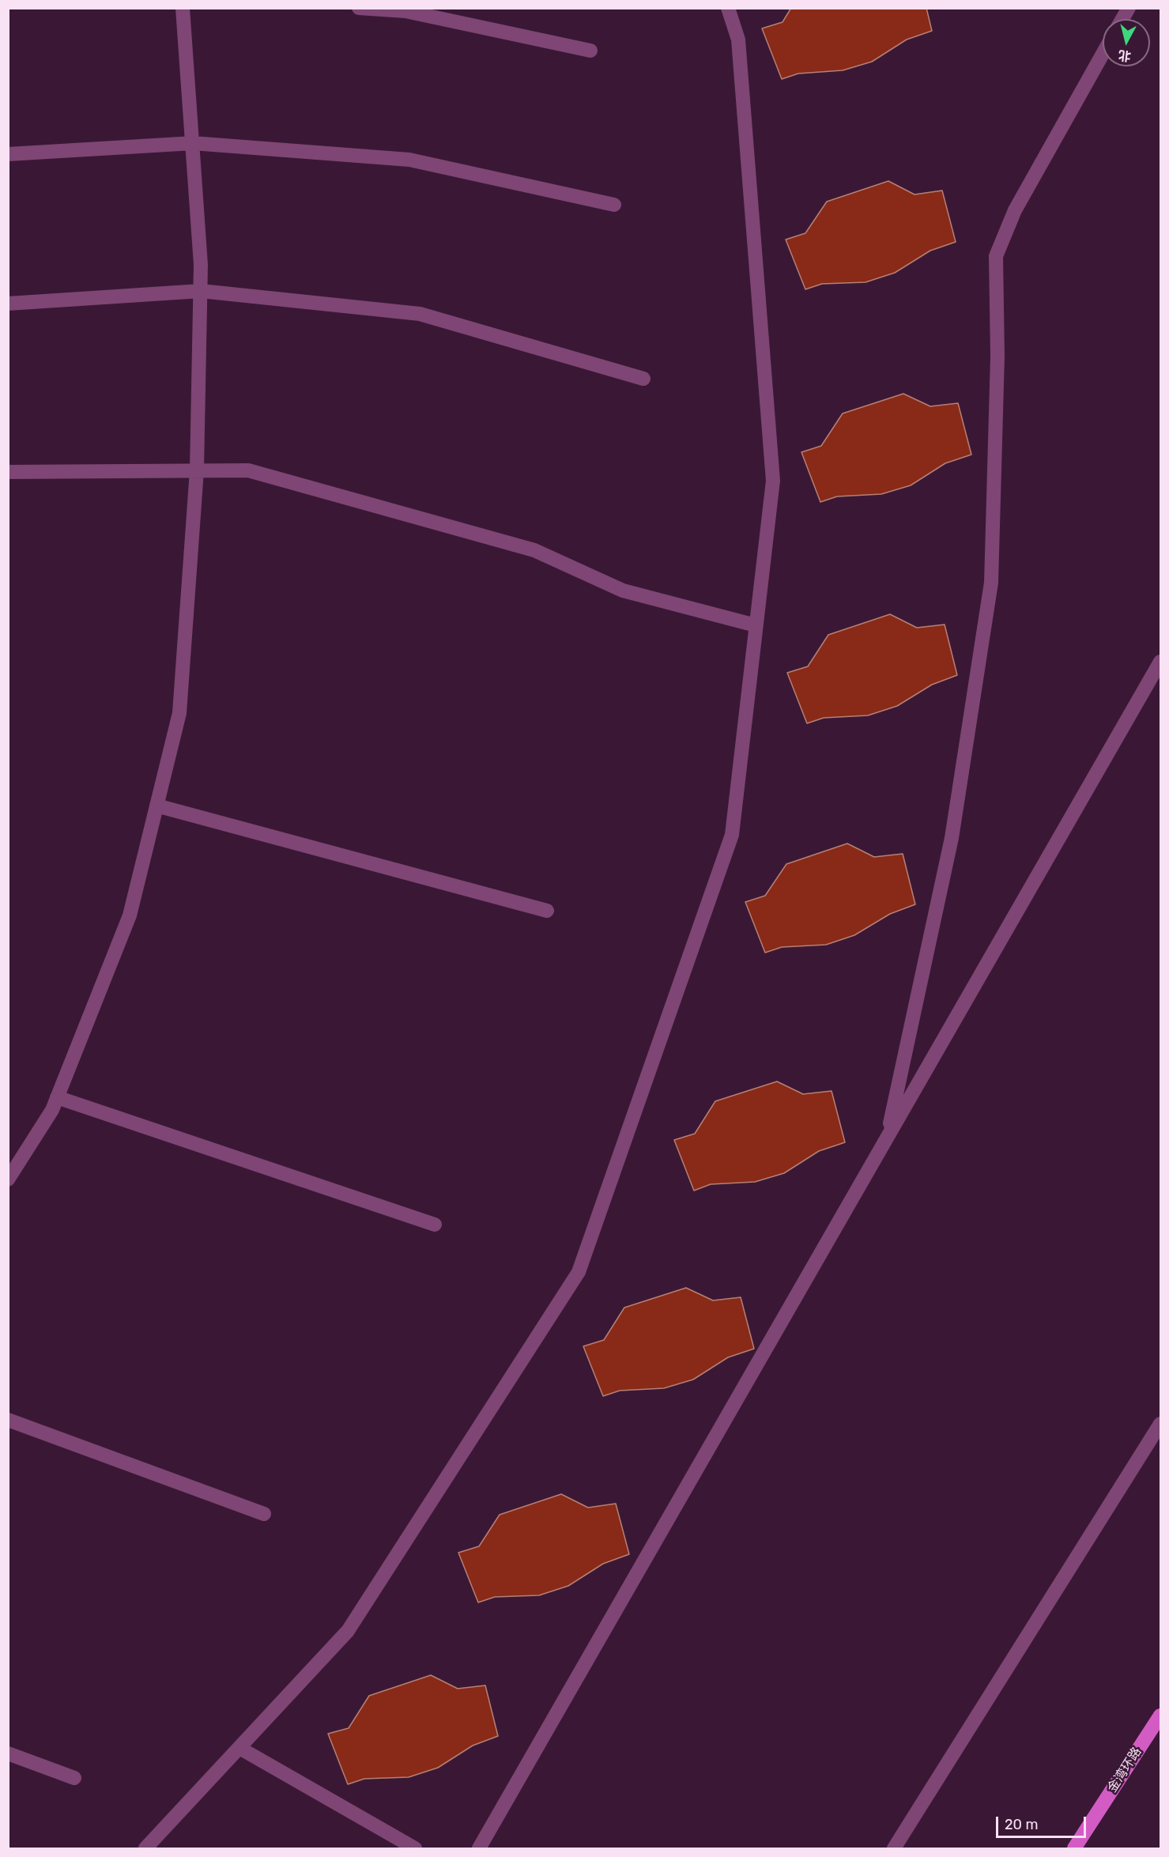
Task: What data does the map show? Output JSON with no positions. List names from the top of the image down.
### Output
{
  "streets": {
    "main road": ["金湾环路"]
  },
  "scale_bar": "20 m",
  "north": "bottom"
}
